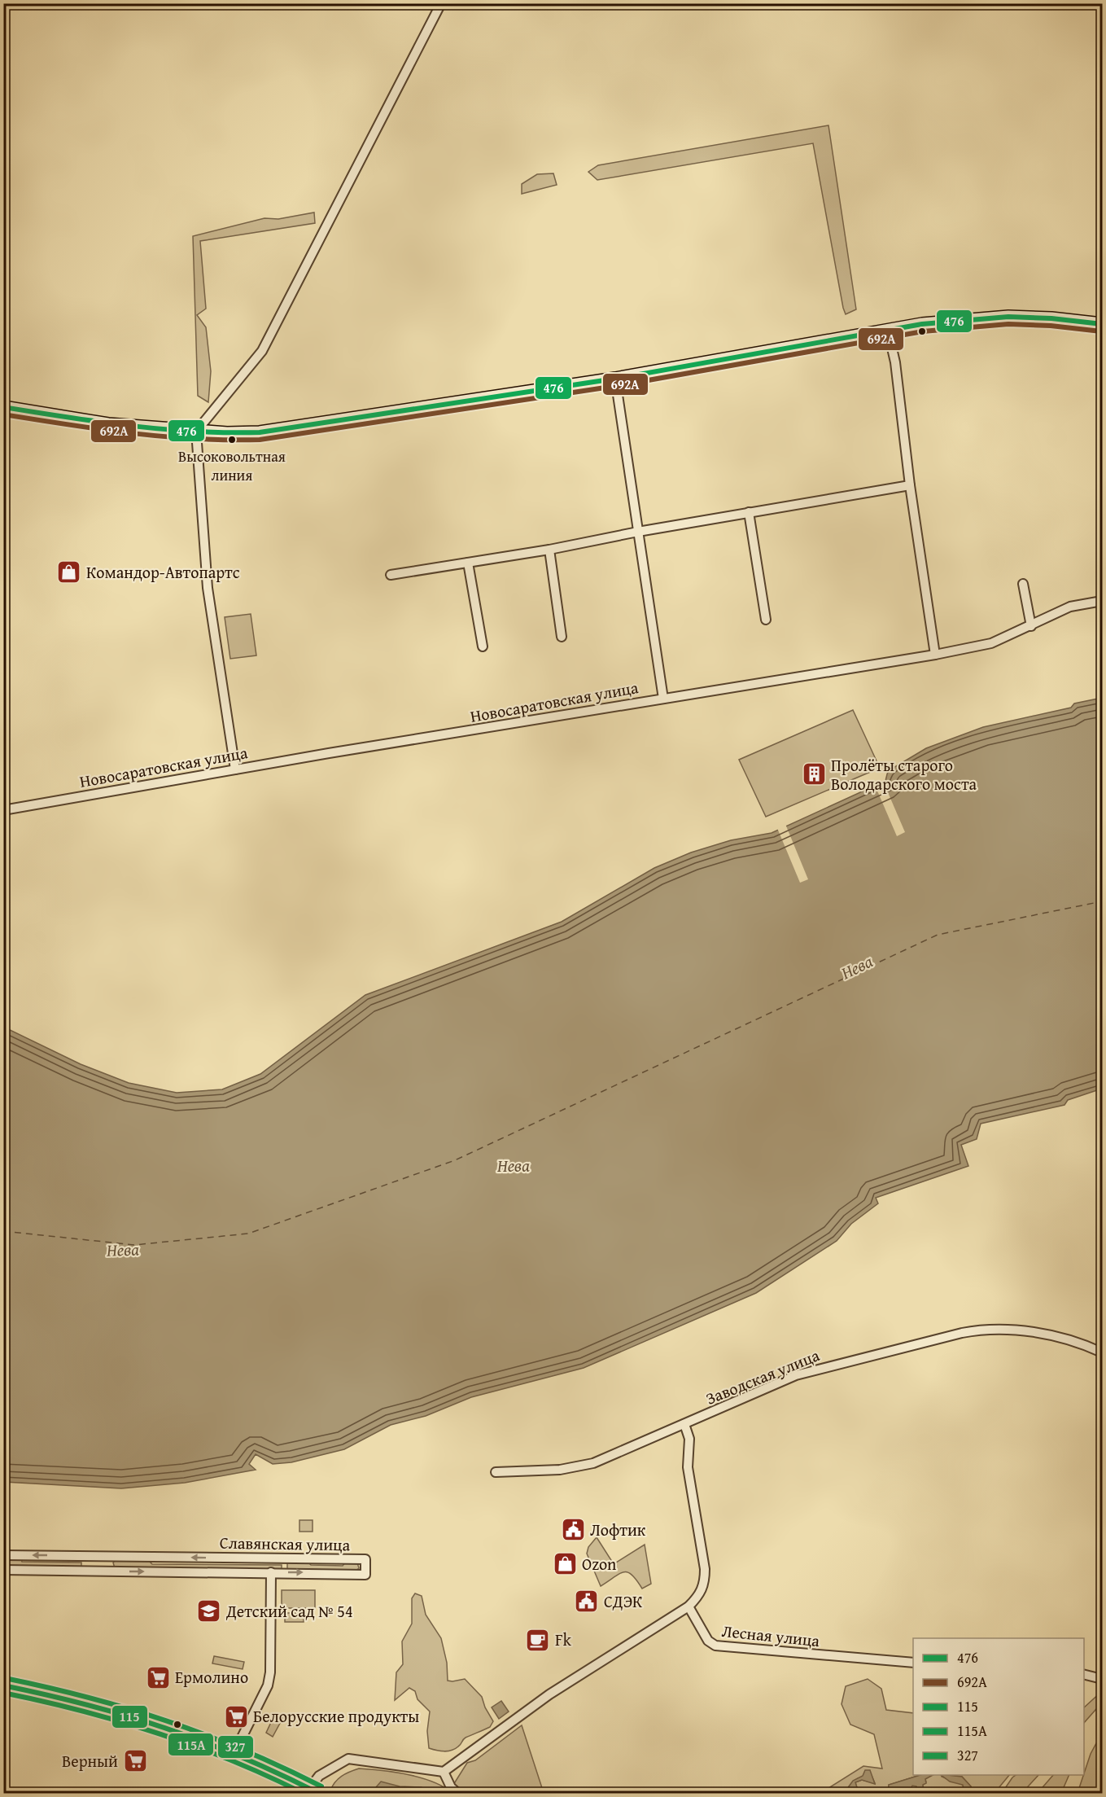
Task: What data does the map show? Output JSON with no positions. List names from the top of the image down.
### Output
{
  "streets": {
    "street": [
      "Новосаратовская улица",
      "Заводская улица",
      "Славянская улица",
      "Лесная улица"
    ]
  },
  "water": ["Нева"],
  "places": {
    "other": ["Высоковольтная линия"],
    "shop": ["Командор-Автопартс", "Ozon"],
    "building": ["Пролёты старого Володарского моста"],
    "public building": ["Лофтик", "СДЭК"],
    "school or university": ["Детский сад № 54"],
    "cafe": ["Fk"],
    "supermarket": ["Ермолино", "Белорусские продукты", "Верный"]
  },
  "lines": [
    "transit line 476",
    "transit line 692А",
    "transit line 327",
    "transit line 115",
    "transit line 115А"
  ],
  "legend": [
    "476",
    "692А",
    "115",
    "115А",
    "327"
  ]
}
